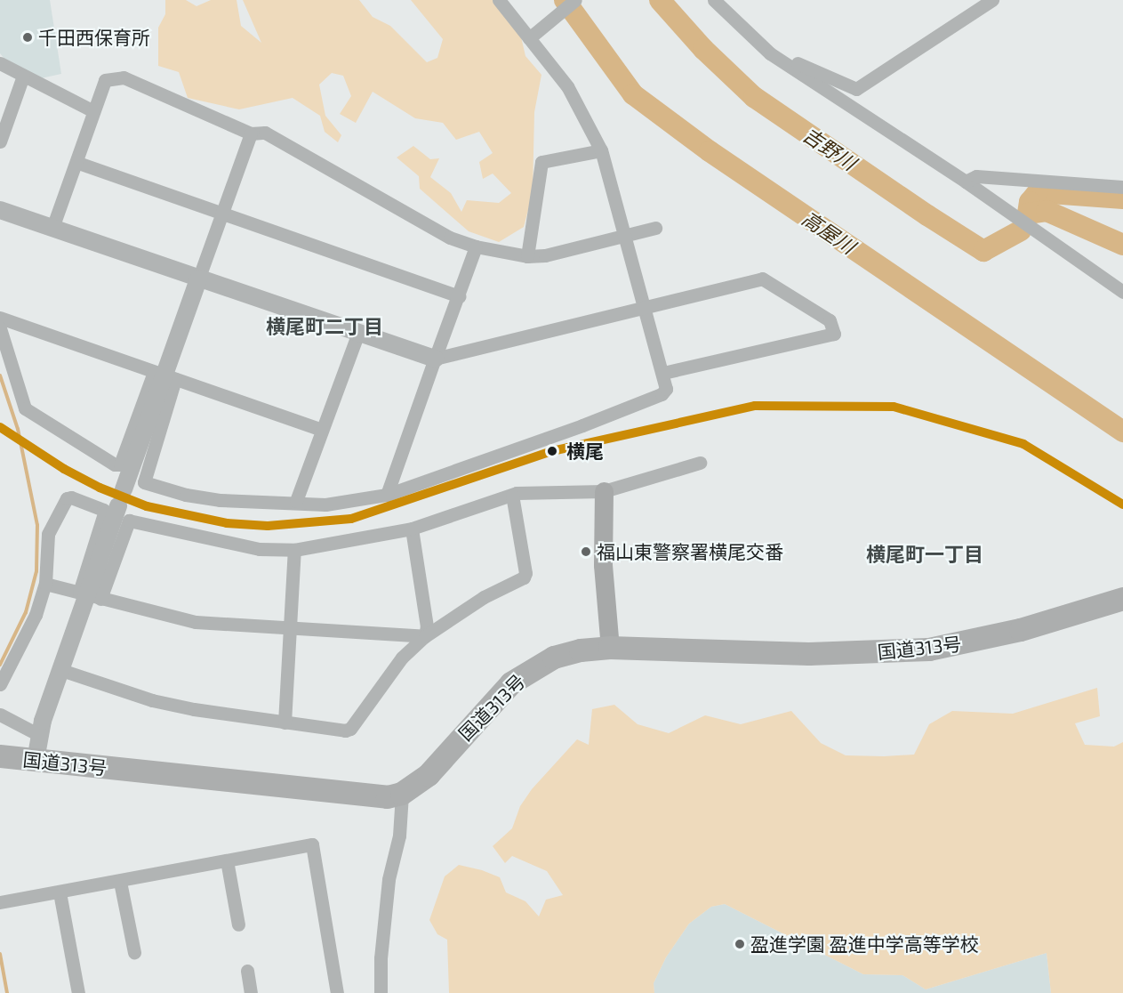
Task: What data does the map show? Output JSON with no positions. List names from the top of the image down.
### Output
{
  "streets": {
    "highway": ["国道313号"]
  },
  "districts": ["横尾町二丁目", "横尾町一丁目"],
  "water": ["吉野川", "高屋川"],
  "places": [
    "千田西保育所",
    "横尾",
    "福山東警察署横尾交番",
    "盈進学園 盈進中学高等学校"
  ]
}
